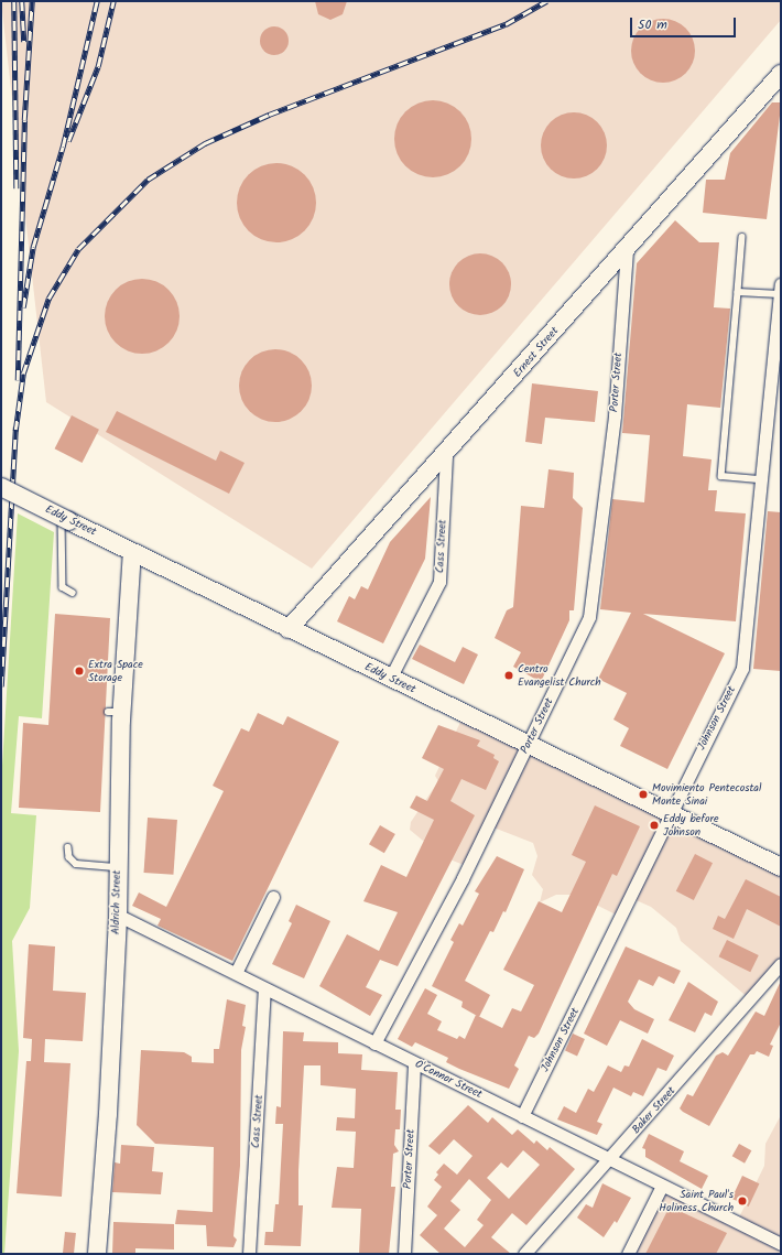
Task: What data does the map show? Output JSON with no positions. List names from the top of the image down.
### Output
{
  "streets": {
    "street": [
      "Ernest Street",
      "Porter Street",
      "Eddy Street",
      "Cass Street",
      "Johnson Street",
      "Aldrich Street",
      "O'Connor Street",
      "Baker Street"
    ]
  },
  "crossings": [
    ["Ernest Street", "Porter Street"],
    ["Ernest Street", "Eddy Street"],
    ["Ernest Street", "Cass Street"],
    ["Porter Street", "Eddy Street"],
    ["Porter Street", "O'Connor Street"],
    ["Eddy Street", "Cass Street"],
    ["Eddy Street", "Johnson Street"],
    ["Eddy Street", "Aldrich Street"],
    ["Cass Street", "O'Connor Street"],
    ["Johnson Street", "O'Connor Street"],
    ["Aldrich Street", "O'Connor Street"],
    ["O'Connor Street", "Baker Street"]
  ],
  "places": [
    "Extra Space Storage",
    "Centro Evangelist Church",
    "Movimiento Pentecostal Monte Sinai",
    "Eddy before Johnson",
    "Saint Paul's Holiness Church"
  ],
  "scale_bar": "50 m"
}
